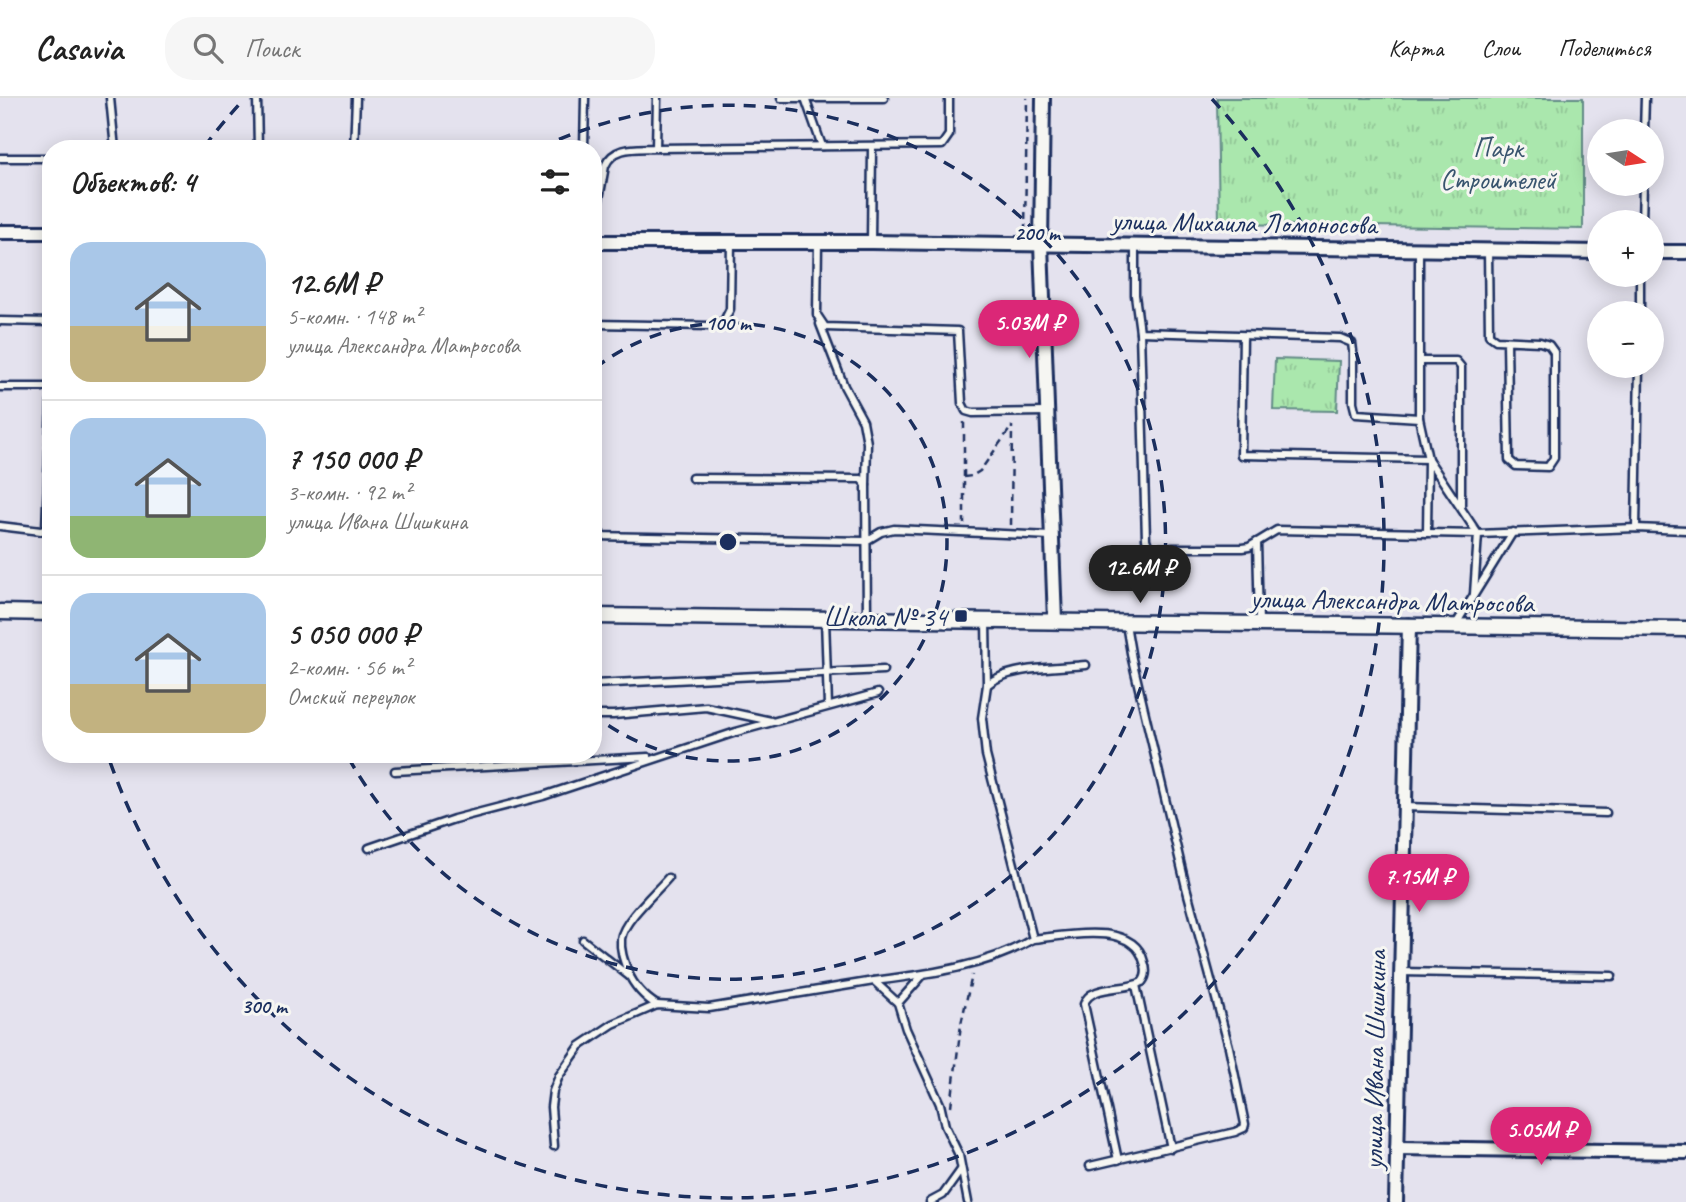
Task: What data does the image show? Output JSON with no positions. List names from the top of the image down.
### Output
{
  "streets": {
    "street": ["улица Михаила Ломоносова", "улица Александра Матросова", "улица Ивана Шишкина"]
  },
  "crossings": [
    ["улица Александра Матросова", "улица Ивана Шишкина"]
  ],
  "parks": ["Парк Строителей"],
  "places": {
    "transit": ["Школа № 34"]
  },
  "north": "right",
  "page": {
    "header": "Casavia",
    "search": "Поиск",
    "nav": ["Карта", "Слои", "Поделиться"],
    "map_buttons": ["+", "−"],
    "heading": "Объектов: 4",
    "list": [
      {
        "name": "12.6M ₽",
        "note": "5-комн. · 148 m² · улица Александра Матросова"
      },
      {
        "name": "7 150 000 ₽",
        "note": "3-комн. · 92 m² · улица Ивана Шишкина"
      },
      {
        "name": "5 050 000 ₽",
        "note": "2-комн. · 56 m² · Омский переулок"
      }
    ],
    "price": [
      "5.03M ₽",
      "12.6M ₽",
      "7.15M ₽",
      "5.05M ₽"
    ]
  },
  "rings": ["200 m", "100 m", "300 m"]
}
